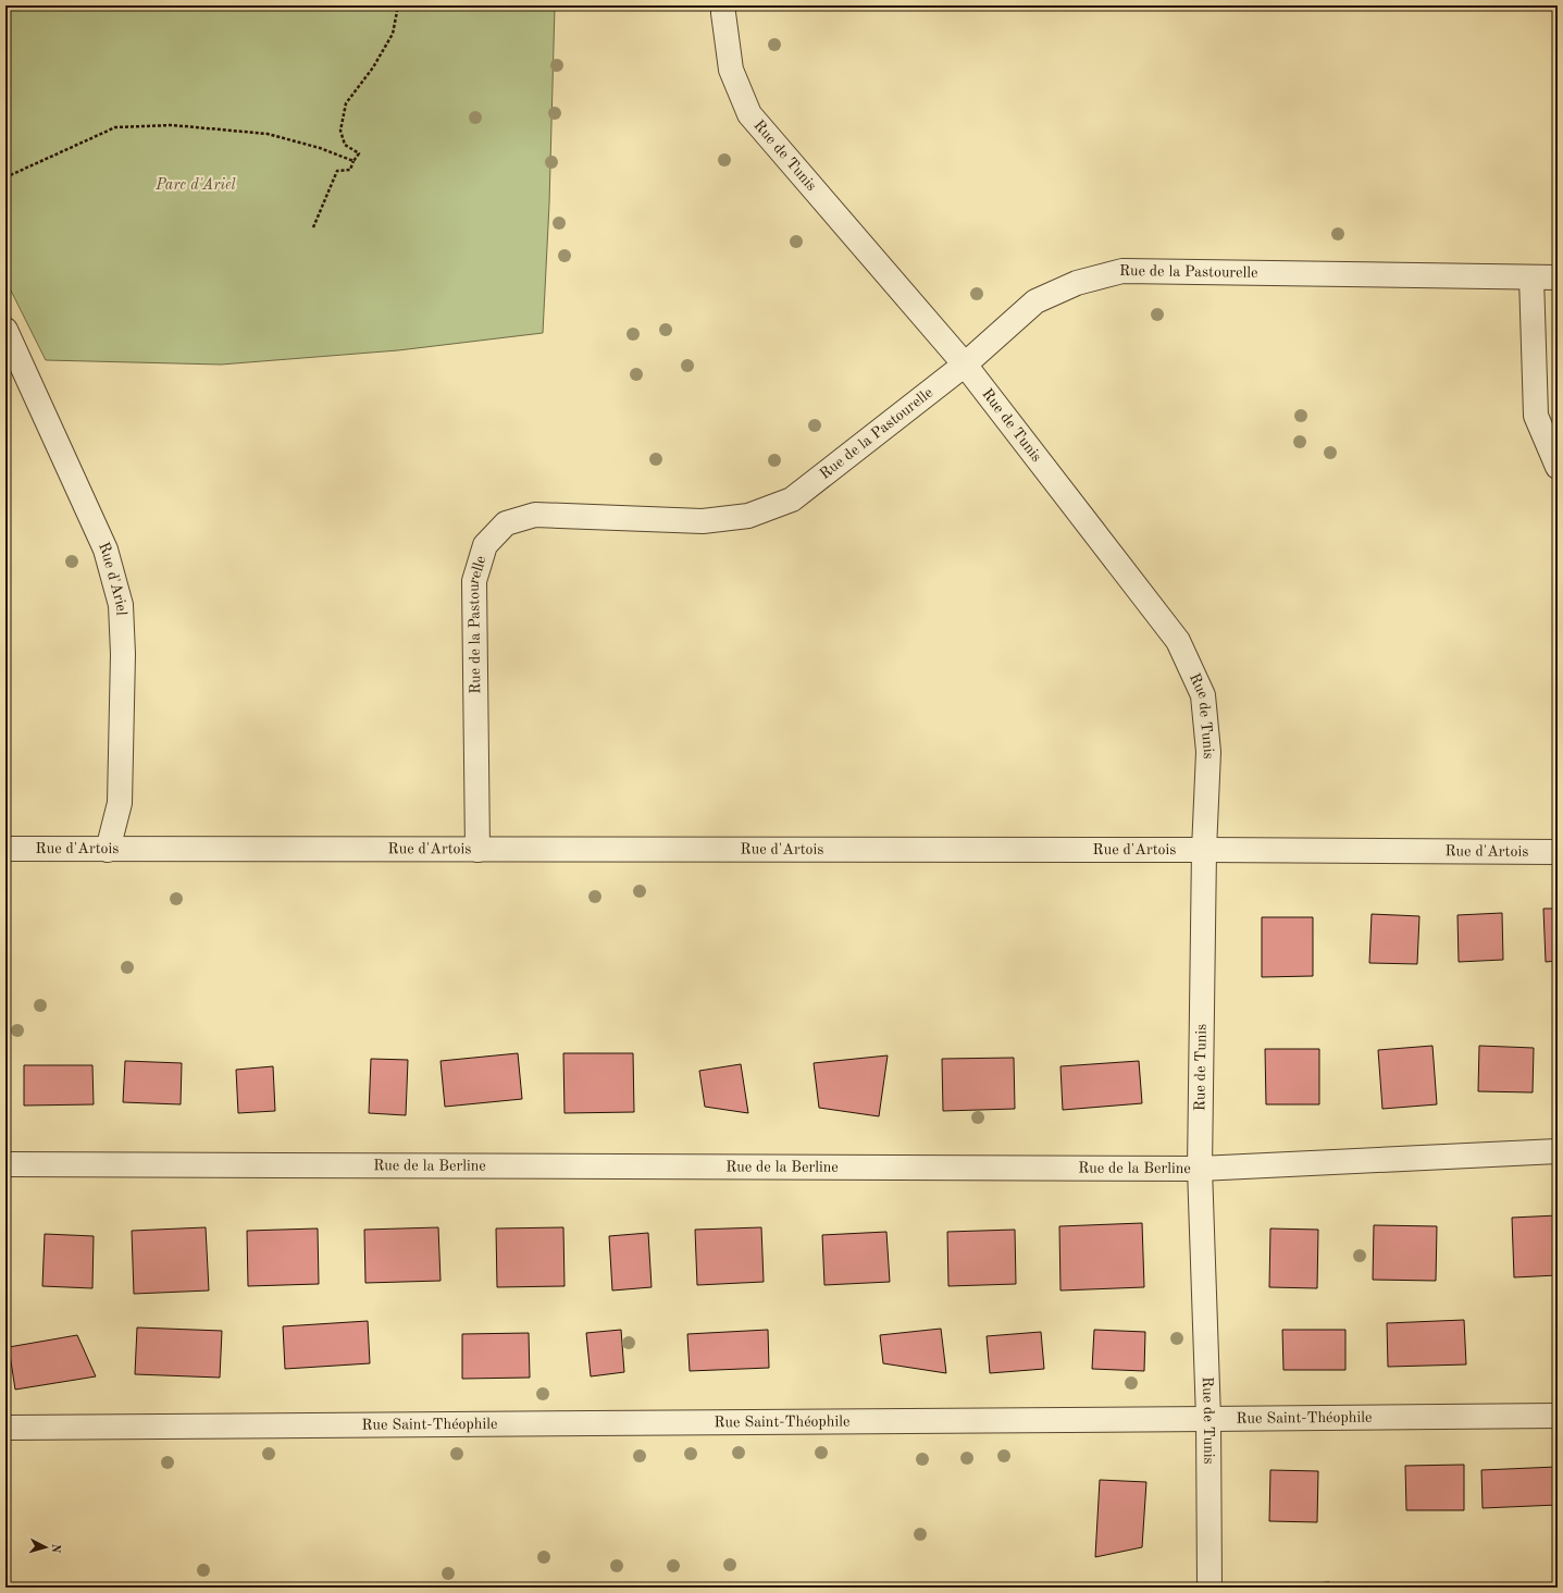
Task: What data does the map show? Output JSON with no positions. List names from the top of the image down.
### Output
{
  "streets": {
    "street": [
      "Rue de Tunis",
      "Rue de la Pastourelle",
      "Rue d'Ariel",
      "Rue d'Artois",
      "Rue de la Berline",
      "Rue Saint-Théophile"
    ]
  },
  "crossings": [
    ["Rue de Tunis", "Rue de la Pastourelle"],
    ["Rue de Tunis", "Rue d'Artois"],
    ["Rue de Tunis", "Rue de la Berline"],
    ["Rue de Tunis", "Rue Saint-Théophile"],
    ["Rue de la Pastourelle", "Rue d'Artois"],
    ["Rue d'Ariel", "Rue d'Artois"]
  ],
  "parks": ["Parc d'Ariel"],
  "north": "right"
}
